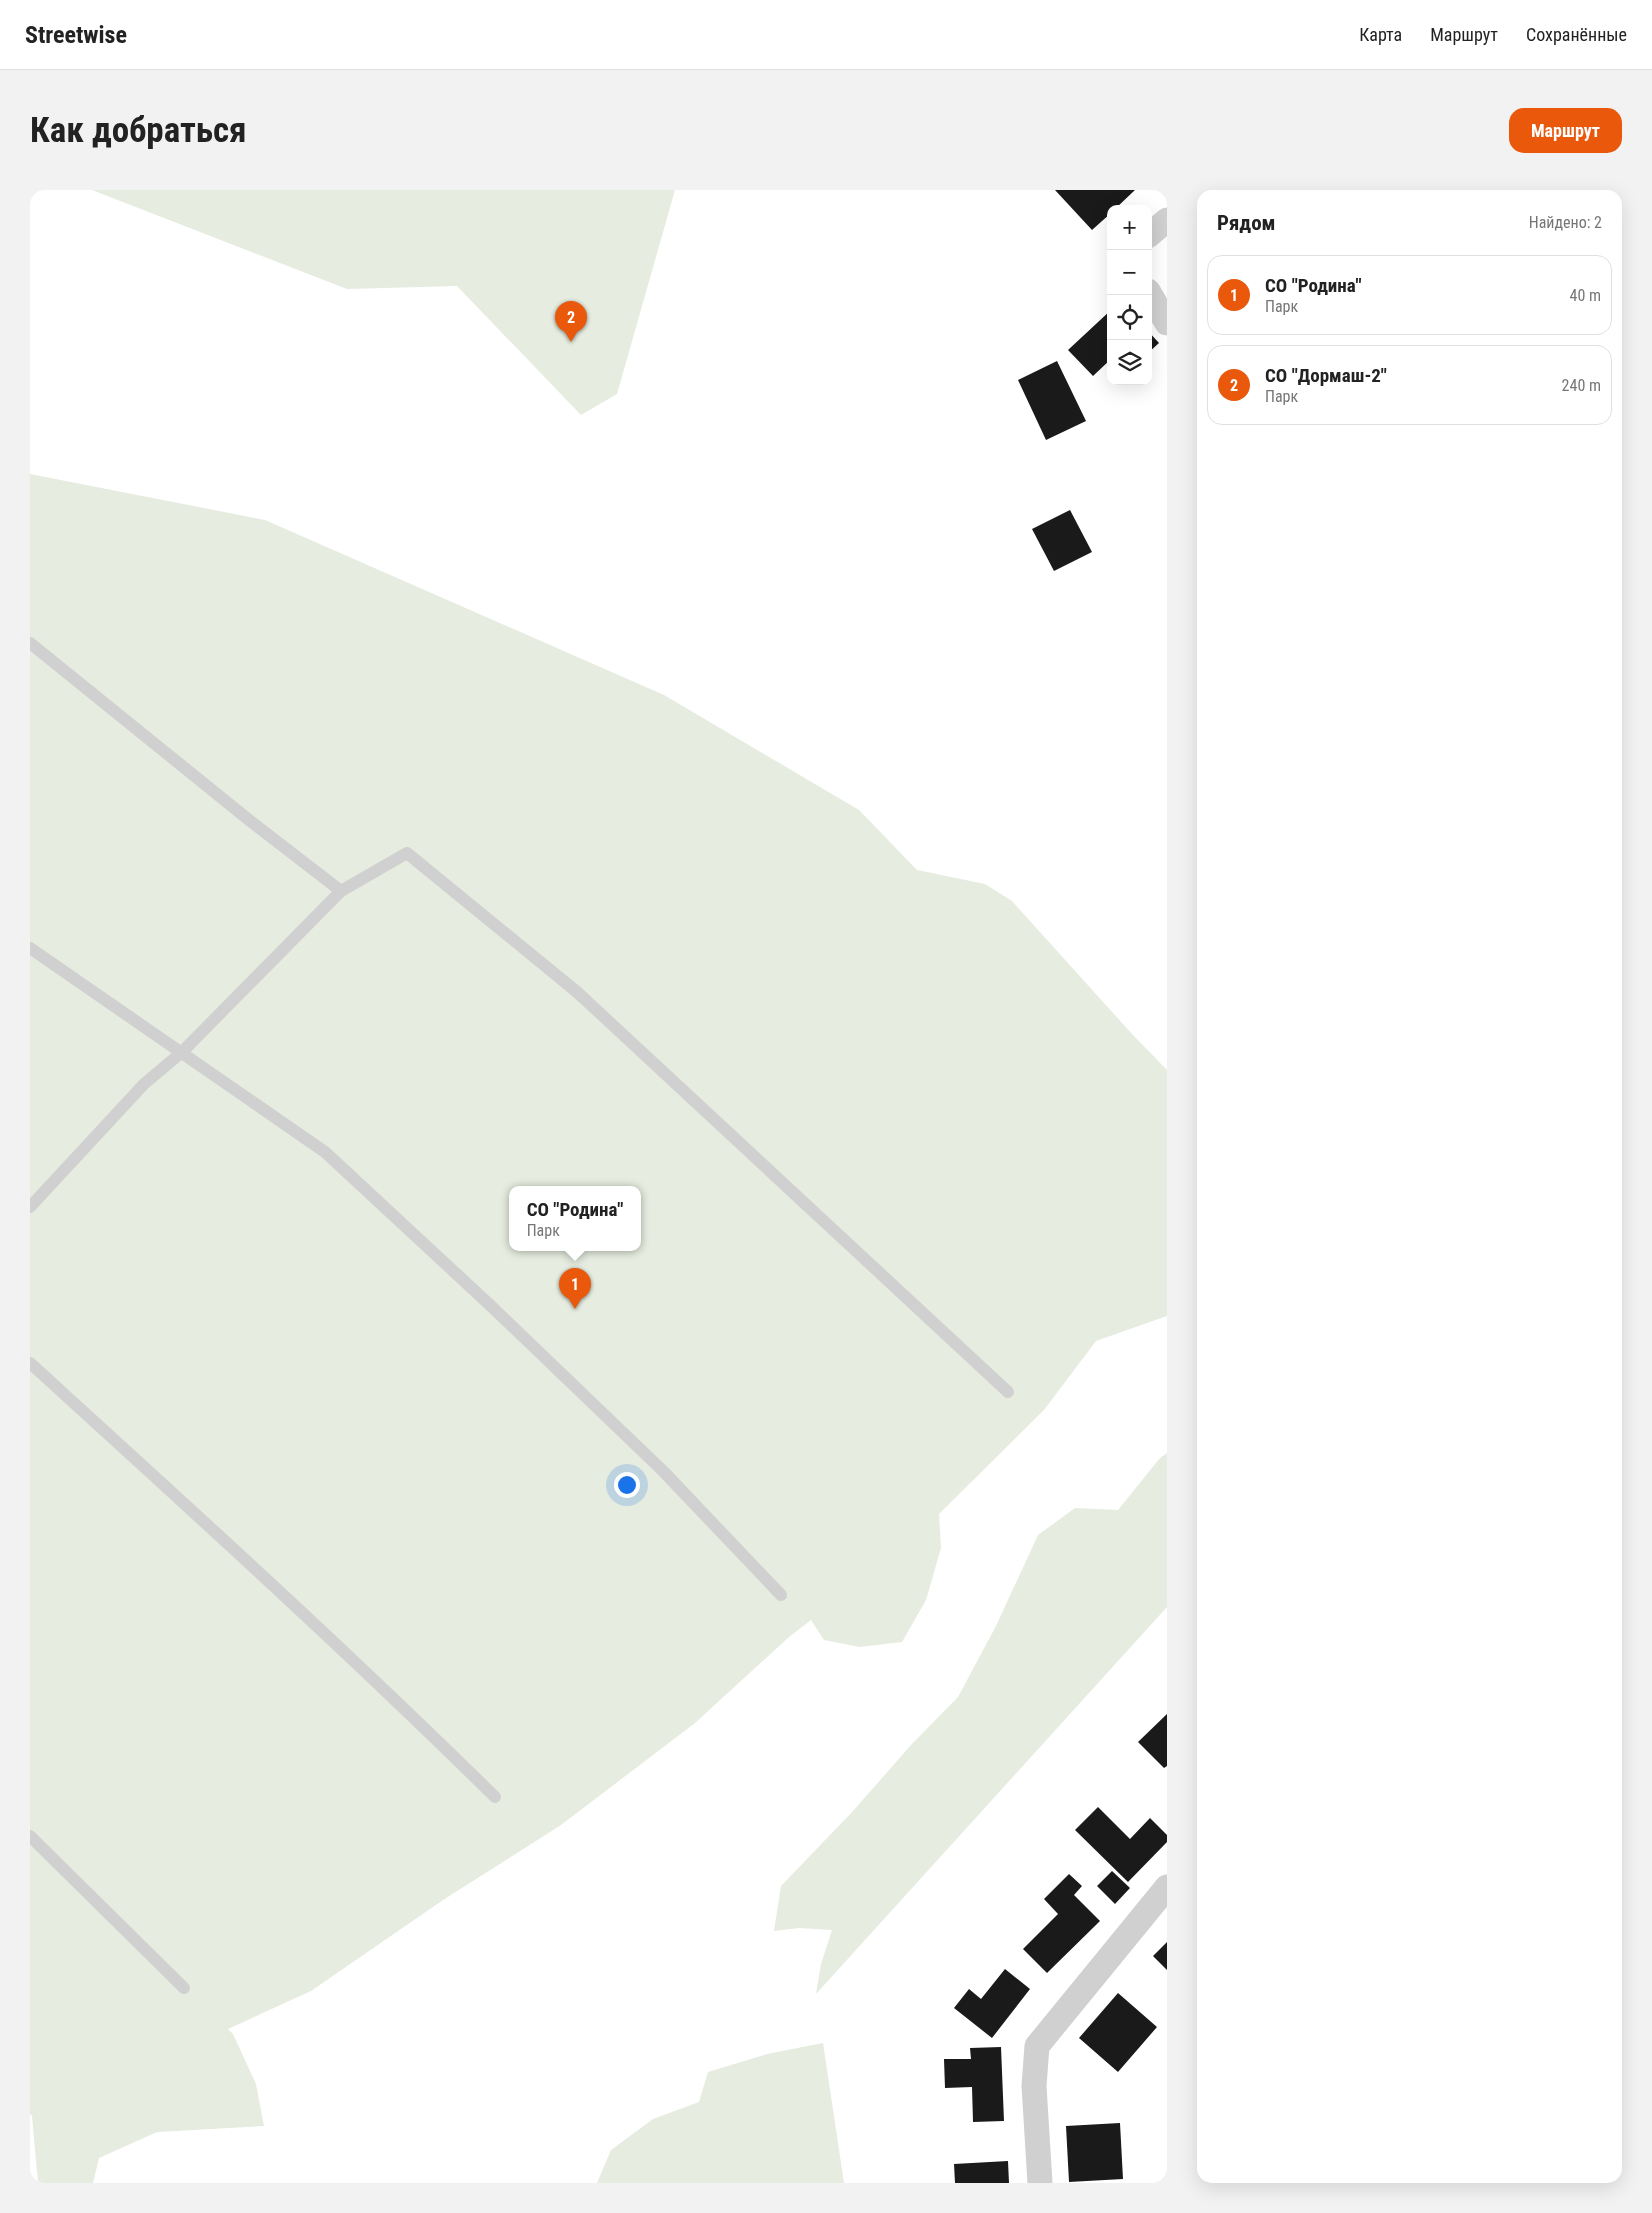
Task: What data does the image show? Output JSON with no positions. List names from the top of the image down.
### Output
{
  "page": {
    "header": "Streetwise",
    "nav": ["Карта", "Маршрут", "Сохранённые"],
    "buttons": "Маршрут",
    "title": "Как добраться",
    "heading": ["Рядом", "Найдено: 2"],
    "map_buttons": ["+", "−"],
    "list": [
      {
        "mark": "1",
        "name": "СО \"Родина\"",
        "note": "Парк",
        "value": "40 m"
      },
      {
        "mark": "2",
        "name": "СО \"Дормаш-2\"",
        "note": "Парк",
        "value": "240 m"
      }
    ],
    "pins": ["2", "1"],
    "popup": ["СО \"Родина\"", "Парк"]
  }
}
